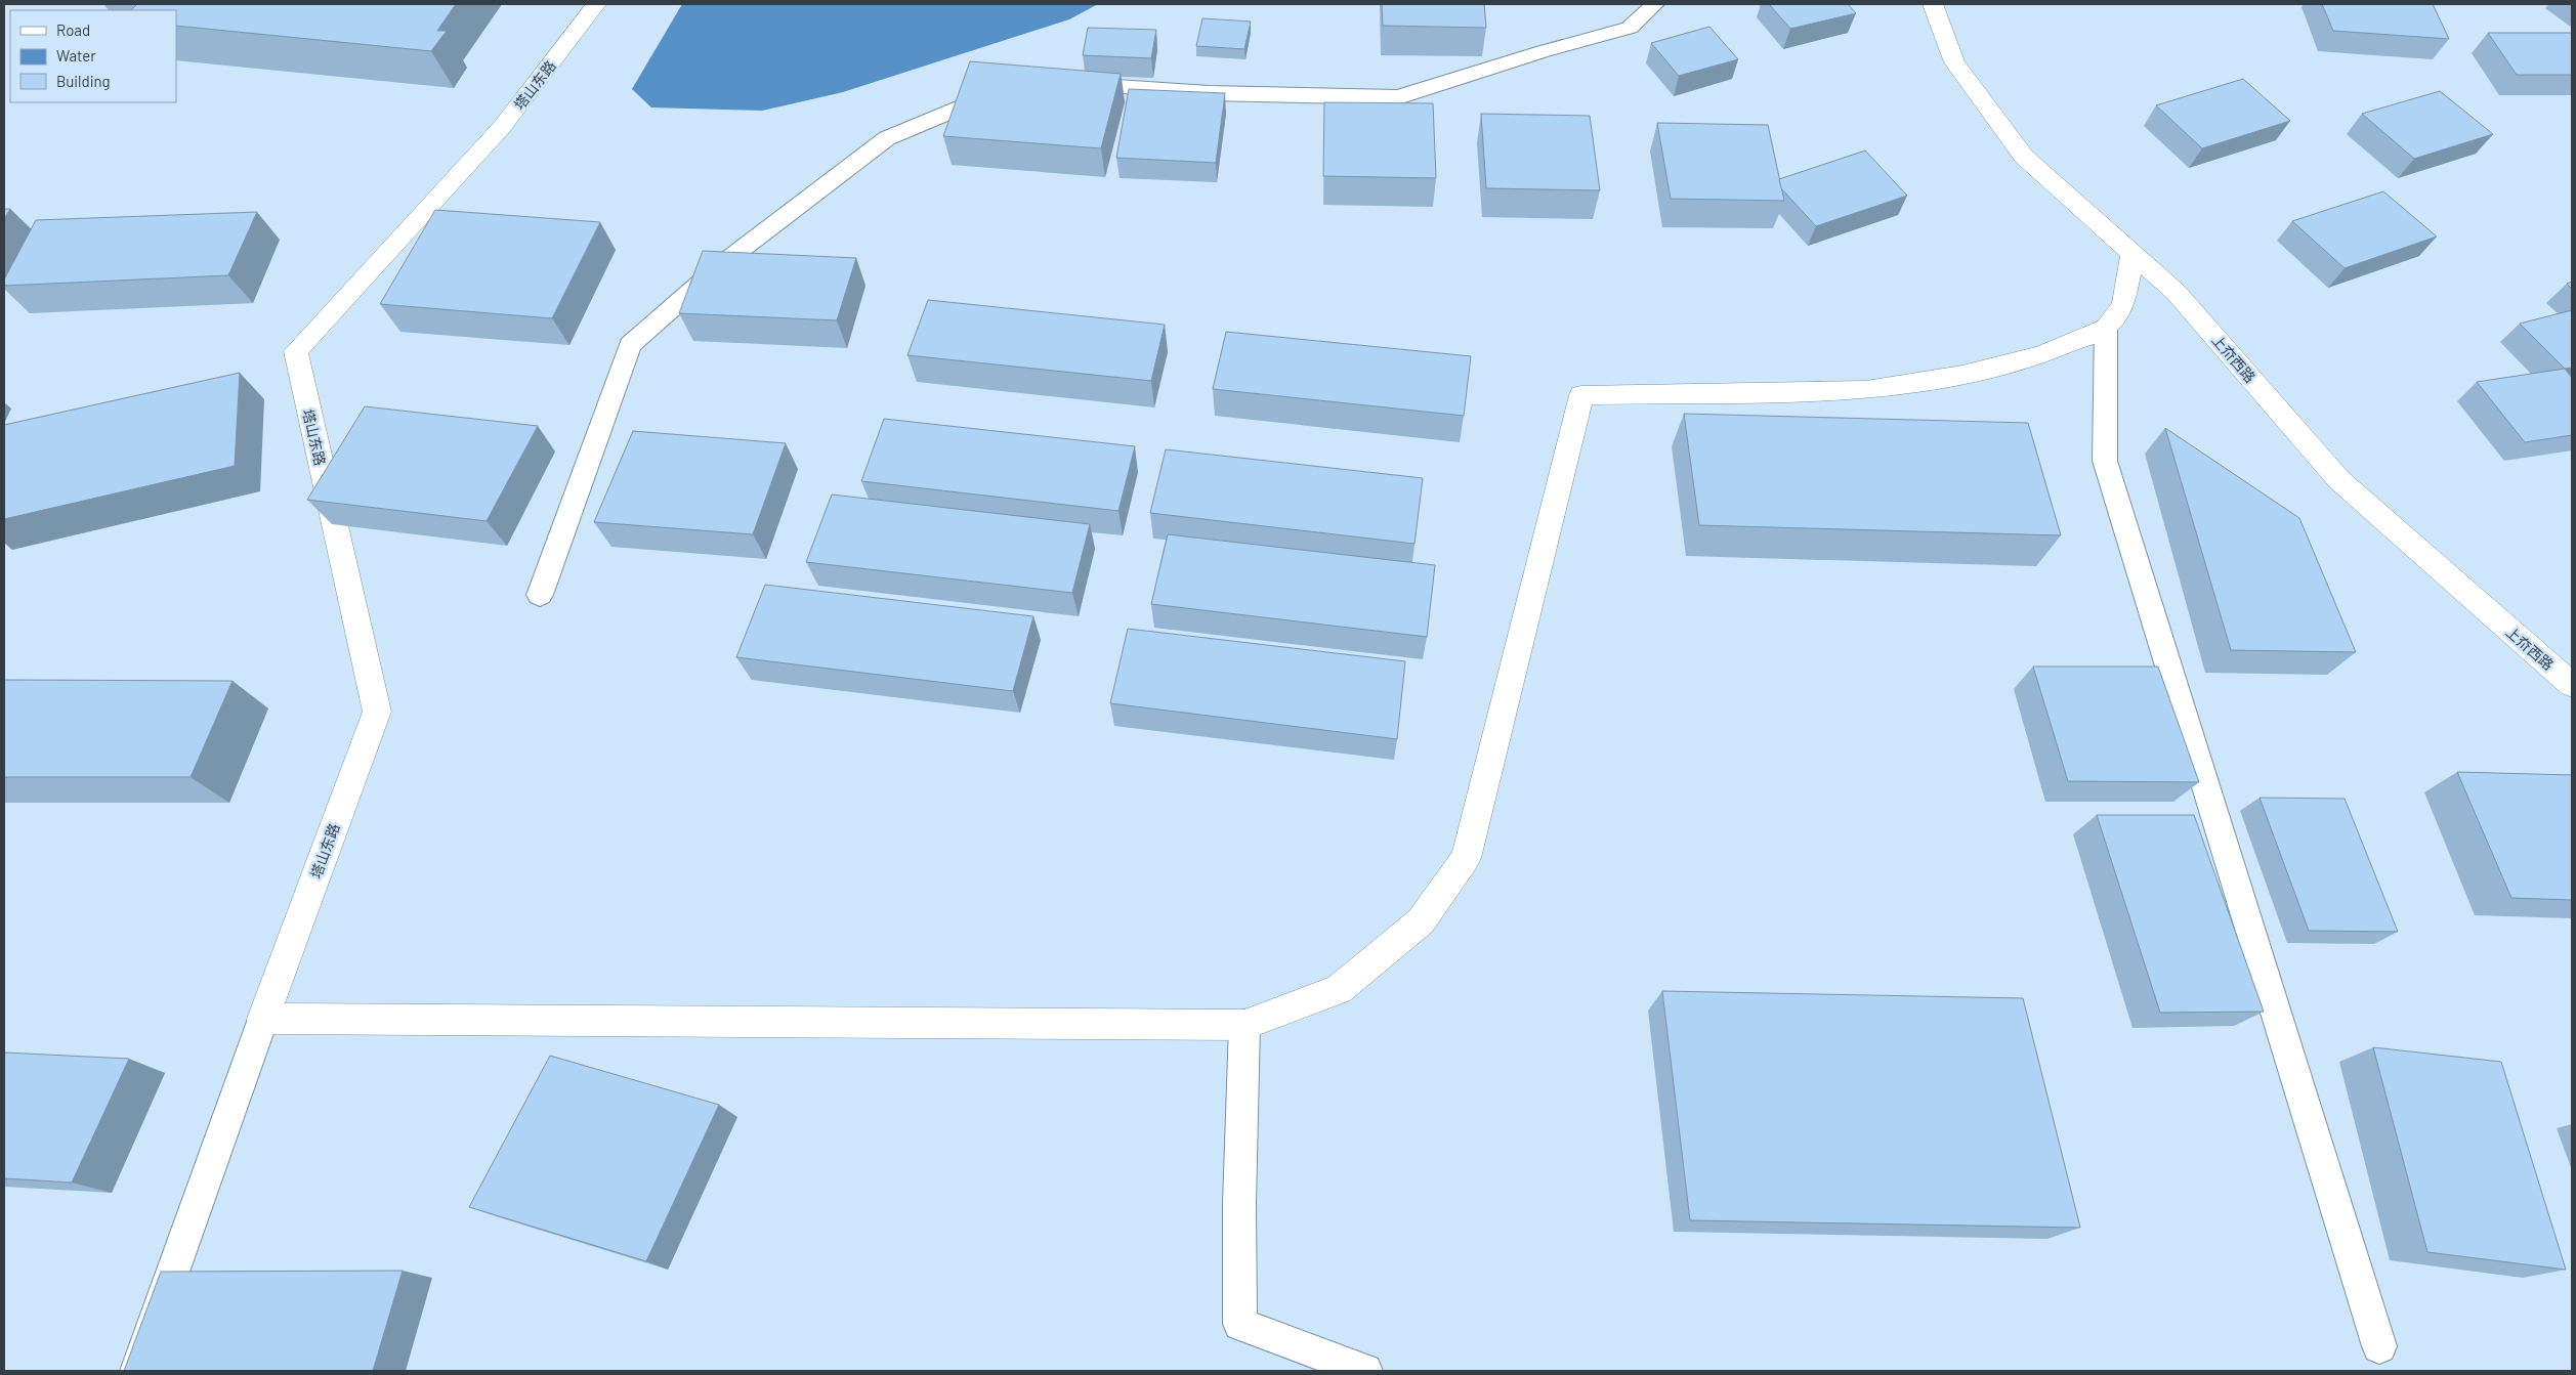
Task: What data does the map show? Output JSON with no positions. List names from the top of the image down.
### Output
{
  "streets": {
    "street": ["塔山东路", "上夼西路"]
  },
  "legend": ["Road", "Water", "Building"]
}
